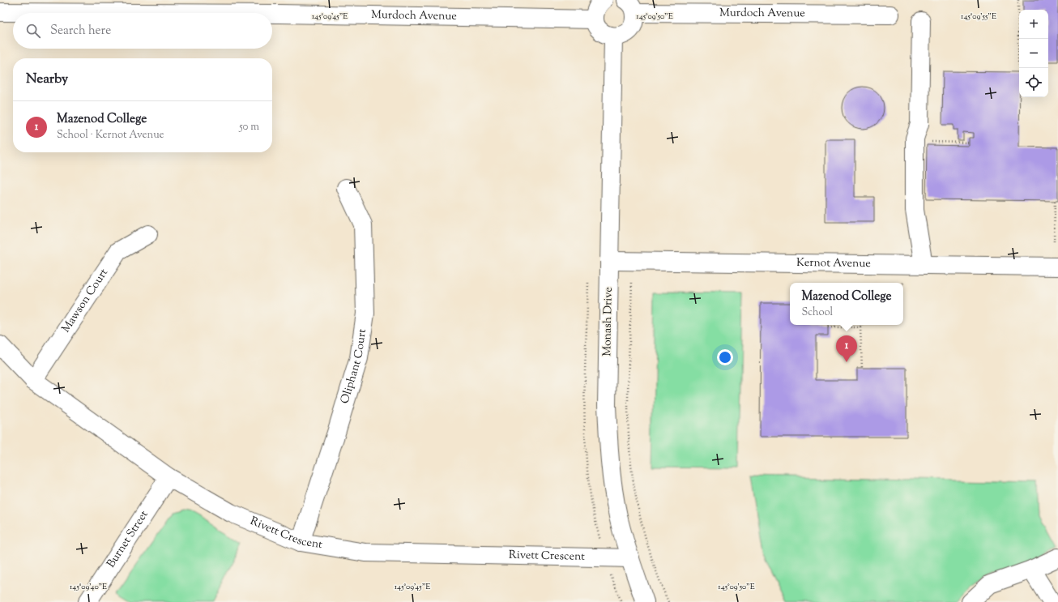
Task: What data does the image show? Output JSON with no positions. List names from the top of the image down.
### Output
{
  "streets": {
    "street": [
      "Murdoch Avenue",
      "Kernot Avenue",
      "Mawson Court",
      "Monash Drive",
      "Oliphant Court",
      "Rivett Crescent",
      "Burnet Street"
    ]
  },
  "crossings": [
    ["Kernot Avenue", "Monash Drive"],
    ["Mawson Court", "Rivett Crescent"],
    ["Monash Drive", "Rivett Crescent"],
    ["Oliphant Court", "Rivett Crescent"],
    ["Rivett Crescent", "Burnet Street"]
  ],
  "page": {
    "map_buttons": ["+", "−"],
    "search": "Search here",
    "heading": "Nearby",
    "list": [
      {
        "mark": "1",
        "name": "Mazenod College",
        "note": "School · Kernot Avenue",
        "value": "50 m"
      }
    ],
    "popup": ["Mazenod College", "School"],
    "pins": "1"
  },
  "coordinates": [
    "145°09'45\"E",
    "145°09'50\"E",
    "145°09'55\"E",
    "145°09'40\"E"
  ]
}
